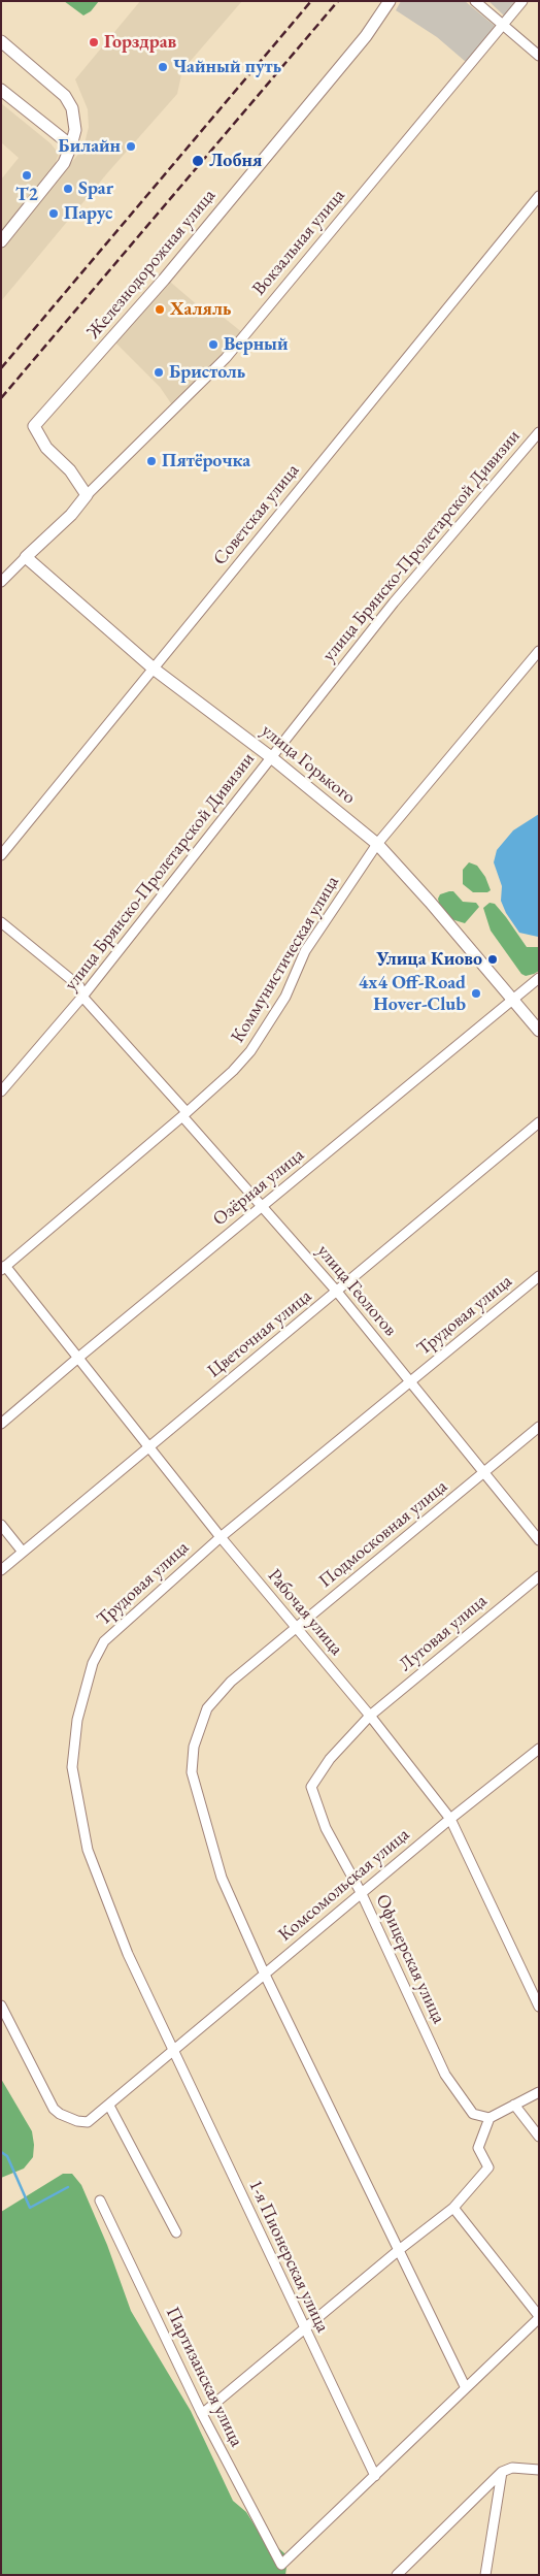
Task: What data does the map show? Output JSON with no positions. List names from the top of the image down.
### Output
{
  "streets": {
    "street": [
      "Вокзальная улица",
      "Железнодорожная улица",
      "Советская улица",
      "улица Брянско-Пролетарской Дивизии",
      "улица Горького",
      "Коммунистическая улица",
      "Озёрная улица",
      "улица Геологов",
      "Трудовая улица",
      "Цветочная улица",
      "Подмосковная улица",
      "Рабочая улица",
      "Луговая улица",
      "Комсомольская улица",
      "Офицерская улица",
      "1-я Пионерская улица",
      "Партизанская улица"
    ]
  },
  "crossings": [
    ["Вокзальная улица", "Железнодорожная улица"],
    ["Вокзальная улица", "улица Горького"],
    ["Советская улица", "улица Горького"],
    ["улица Брянско-Пролетарской Дивизии", "улица Горького"],
    ["улица Брянско-Пролетарской Дивизии", "улица Геологов"],
    ["улица Горького", "Коммунистическая улица"],
    ["улица Горького", "Озёрная улица"],
    ["Коммунистическая улица", "улица Геологов"],
    ["Коммунистическая улица", "Рабочая улица"],
    ["Озёрная улица", "улица Геологов"],
    ["Озёрная улица", "Рабочая улица"],
    ["улица Геологов", "Трудовая улица"],
    ["улица Геологов", "Цветочная улица"],
    ["улица Геологов", "Подмосковная улица"],
    ["Трудовая улица", "Рабочая улица"],
    ["Трудовая улица", "Комсомольская улица"],
    ["Трудовая улица", "1-я Пионерская улица"],
    ["Цветочная улица", "Рабочая улица"],
    ["Подмосковная улица", "Рабочая улица"],
    ["Подмосковная улица", "Комсомольская улица"],
    ["Рабочая улица", "Луговая улица"],
    ["Рабочая улица", "Комсомольская улица"],
    ["Рабочая улица", "Офицерская улица"],
    ["Луговая улица", "Офицерская улица"],
    ["Комсомольская улица", "Офицерская улица"],
    ["Комсомольская улица", "1-я Пионерская улица"],
    ["1-я Пионерская улица", "Партизанская улица"]
  ],
  "places": [
    "Горздрав",
    "Чайный путь",
    "Билайн",
    "Лобня",
    "T2",
    "Spar",
    "Парус",
    "Халяль",
    "Верный",
    "Бристоль",
    "Пятёрочка",
    "Улица Киово",
    "4x4 Off-Road Hover-Club"
  ]
}
